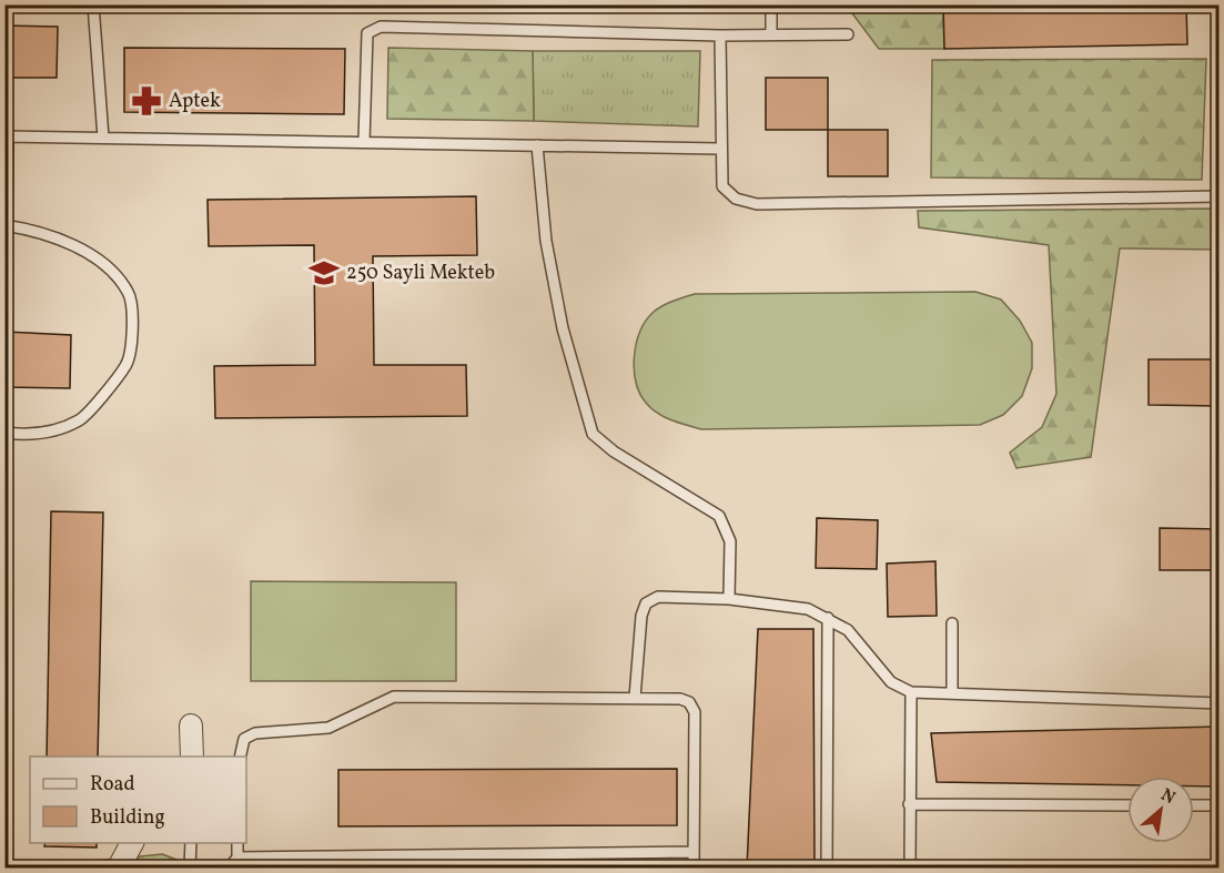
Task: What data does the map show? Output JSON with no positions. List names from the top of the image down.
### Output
{
  "places": {
    "pharmacy": ["Aptek"],
    "school or university": ["250 Sayli Mekteb"]
  },
  "legend": ["Road", "Building"],
  "north": "top right"
}
